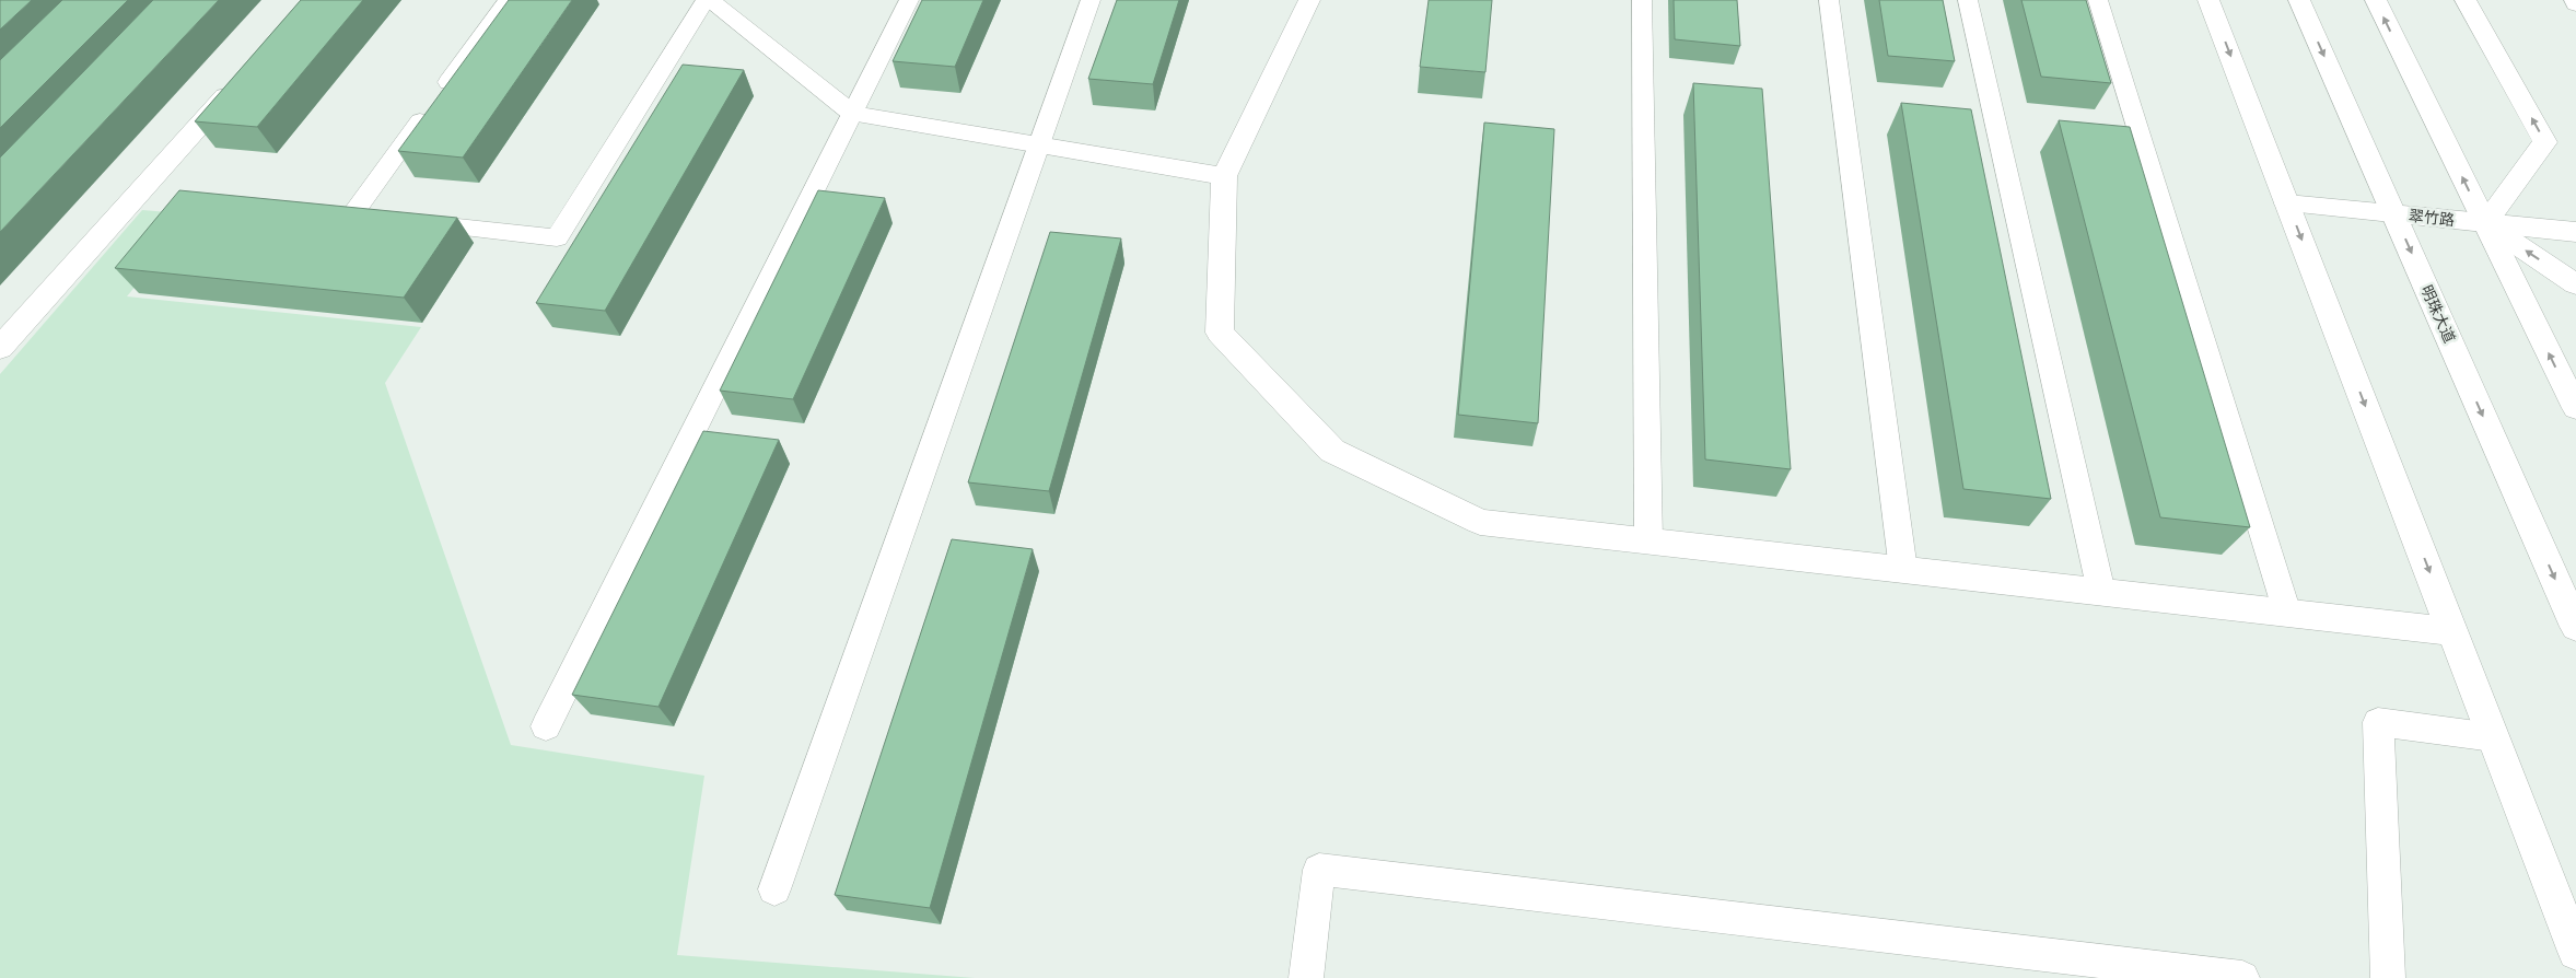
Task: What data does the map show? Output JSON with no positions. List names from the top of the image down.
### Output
{
  "streets": {
    "street": ["翠竹路", "明珠大道"]
  },
  "crossings": [
    ["翠竹路", "明珠大道"]
  ]
}
